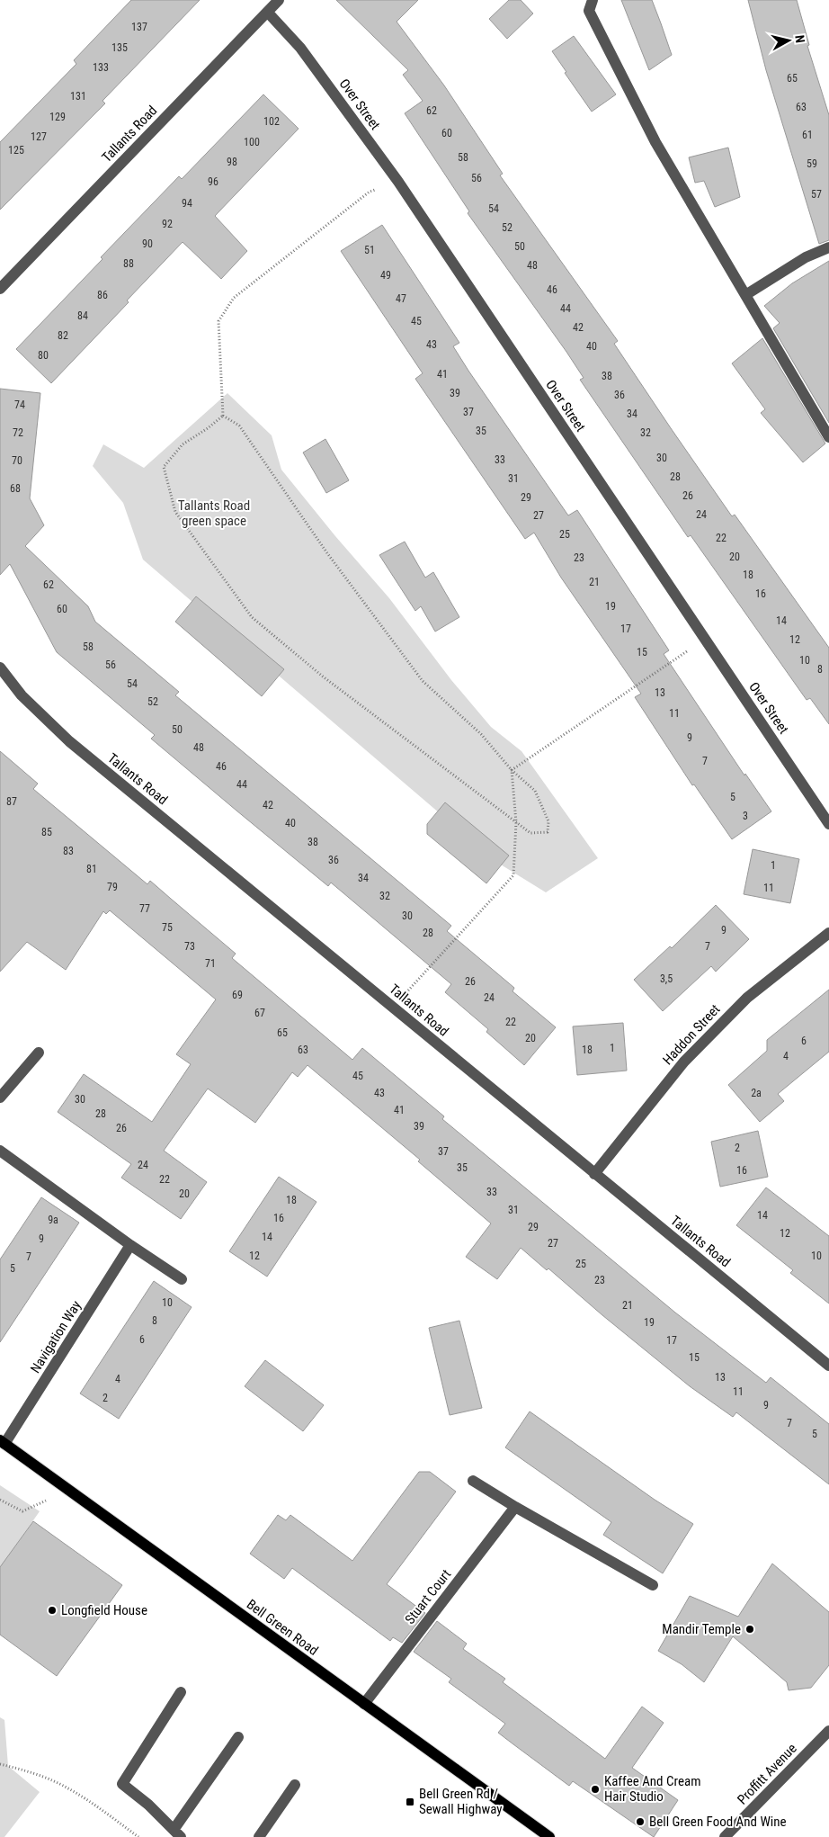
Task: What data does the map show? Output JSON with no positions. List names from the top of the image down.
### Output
{
  "streets": {
    "main road": ["Bell Green Road"],
    "street": [
      "Over Street",
      "Tallants Road",
      "Haddon Street",
      "Navigation Way",
      "Stuart Court",
      "Proffitt Avenue"
    ]
  },
  "crossings": [
    ["Over Street", "Tallants Road"],
    ["Tallants Road", "Haddon Street"],
    ["Navigation Way", "Bell Green Road"],
    ["Stuart Court", "Bell Green Road"]
  ],
  "parks": ["Tallants Road green space"],
  "places": {
    "other": [
      "Longfield House",
      "Mandir Temple",
      "Kaffee And Cream Hair Studio",
      "Bell Green Food And Wine"
    ],
    "transit": ["Bell Green Rd / Sewall Highway"]
  },
  "house_numbers": [
    "137",
    "135",
    "133",
    "65",
    "131",
    "63",
    "62",
    "129",
    "102",
    "60",
    "61",
    "127",
    "100",
    "125",
    "58",
    "98",
    "59",
    "56",
    "96",
    "57",
    "94",
    "54",
    "92",
    "52",
    "90",
    "50",
    "51",
    "88",
    "48",
    "49",
    "46",
    "86",
    "47",
    "44",
    "84",
    "45",
    "42",
    "82",
    "43",
    "40",
    "80",
    "41",
    "38",
    "39",
    "36",
    "74",
    "37",
    "34",
    "35",
    "72",
    "32",
    "30",
    "33",
    "70",
    "28",
    "31",
    "68",
    "26",
    "29",
    "24",
    "27",
    "25",
    "22",
    "20",
    "23",
    "18",
    "21",
    "62",
    "16",
    "19",
    "60",
    "14",
    "17",
    "12",
    "58",
    "15",
    "10",
    "56",
    "8",
    "54",
    "13",
    "52",
    "11",
    "50",
    "9",
    "48",
    "7",
    "46",
    "44",
    "5",
    "87",
    "42",
    "3",
    "40",
    "85",
    "38",
    "83",
    "36",
    "1",
    "81",
    "34",
    "79",
    "11",
    "32",
    "77",
    "30",
    "75",
    "9",
    "28",
    "73",
    "7",
    "71",
    "3,5",
    "26",
    "69",
    "24",
    "67",
    "22",
    "65",
    "20",
    "6",
    "1",
    "63",
    "18",
    "4",
    "45",
    "43",
    "2a",
    "30",
    "41",
    "28",
    "39",
    "26",
    "2",
    "37",
    "24",
    "35",
    "16",
    "22",
    "33",
    "20",
    "18",
    "31",
    "14",
    "16",
    "9a",
    "29",
    "12",
    "14",
    "9",
    "27",
    "12",
    "10",
    "7",
    "25",
    "5",
    "23",
    "10",
    "21",
    "8",
    "19",
    "6",
    "17",
    "15",
    "13",
    "4",
    "11",
    "2",
    "9",
    "7",
    "5"
  ],
  "north": "right"
}
